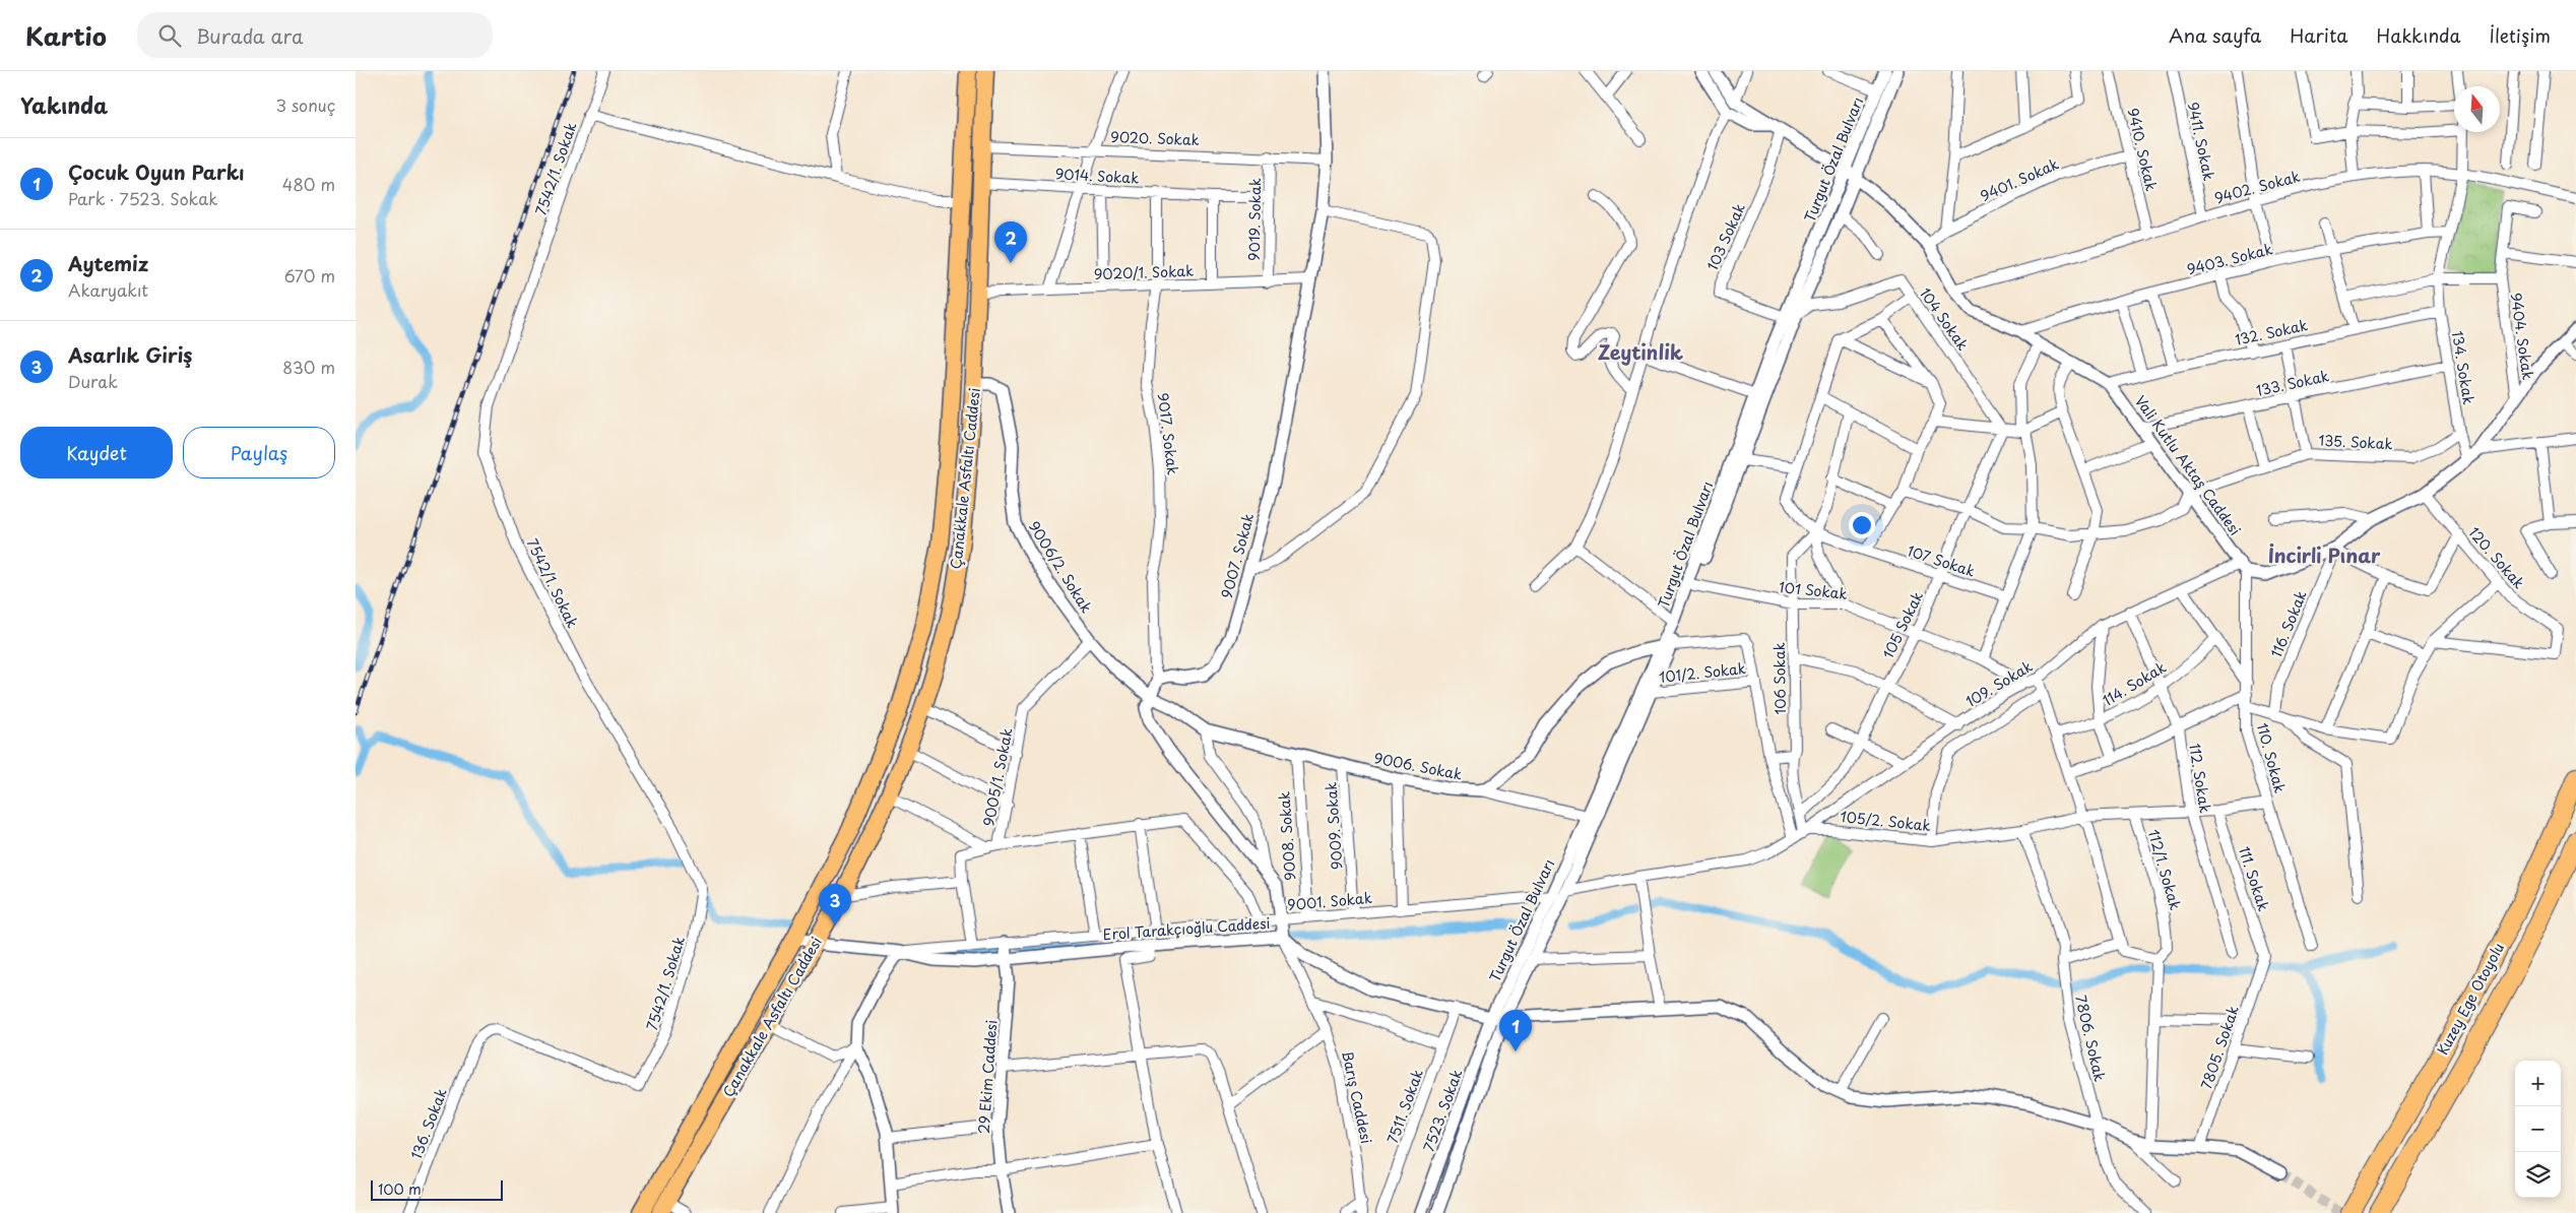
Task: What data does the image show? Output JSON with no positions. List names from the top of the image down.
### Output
{
  "streets": {
    "highway": ["Çanakkale Asfaltı Caddesi", "Kuzey Ege Otoyolu"],
    "street": [
      "9020. Sokak",
      "9411. Sokak",
      "9410. Sokak",
      "Turgut Özal Bulvarı",
      "7542/1. Sokak",
      "9014. Sokak",
      "9401. Sokak",
      "9402. Sokak",
      "9019. Sokak",
      "103 Sokak",
      "9403. Sokak",
      "9020/1. Sokak",
      "104 Sokak",
      "132. Sokak",
      "9404. Sokak",
      "134. Sokak",
      "133. Sokak",
      "9017. Sokak",
      "135. Sokak",
      "Vali Kutlu Aktaş Caddesi",
      "9007. Sokak",
      "120. Sokak",
      "107 Sokak",
      "9006/2. Sokak",
      "101 Sokak",
      "116. Sokak",
      "105 Sokak",
      "101/2. Sokak",
      "106 Sokak",
      "109. Sokak",
      "114. Sokak",
      "110. Sokak",
      "9006. Sokak",
      "9005/1. Sokak",
      "112. Sokak",
      "105/2. Sokak",
      "9009. Sokak",
      "9008. Sokak",
      "112/1. Sokak",
      "111. Sokak",
      "9001. Sokak",
      "Erol Tarakçıoğlu Caddesi",
      "7806. Sokak",
      "7805. Sokak",
      "29 Ekim Caddesi",
      "Barış Caddesi",
      "7511. Sokak",
      "7523. Sokak",
      "136. Sokak"
    ]
  },
  "crossings": [
    ["9020. Sokak", "9019. Sokak"],
    ["9020. Sokak", "Çanakkale Asfaltı Caddesi"],
    ["9020. Sokak", "9007. Sokak"],
    ["9411. Sokak", "9402. Sokak"],
    ["9410. Sokak", "9401. Sokak"],
    ["9410. Sokak", "9402. Sokak"],
    ["Turgut Özal Bulvarı", "103 Sokak"],
    ["Turgut Özal Bulvarı", "Vali Kutlu Aktaş Caddesi"],
    ["Turgut Özal Bulvarı", "101 Sokak"],
    ["Turgut Özal Bulvarı", "101/2. Sokak"],
    ["Turgut Özal Bulvarı", "9006. Sokak"],
    ["Turgut Özal Bulvarı", "9001. Sokak"],
    ["Turgut Özal Bulvarı", "Erol Tarakçıoğlu Caddesi"],
    ["Turgut Özal Bulvarı", "7523. Sokak"],
    ["7542/1. Sokak", "136. Sokak"],
    ["9014. Sokak", "9019. Sokak"],
    ["9014. Sokak", "9017. Sokak"],
    ["9014. Sokak", "Çanakkale Asfaltı Caddesi"],
    ["9401. Sokak", "Vali Kutlu Aktaş Caddesi"],
    ["9402. Sokak", "134. Sokak"],
    ["9402. Sokak", "Vali Kutlu Aktaş Caddesi"],
    ["9019. Sokak", "9020/1. Sokak"],
    ["103 Sokak", "104 Sokak"],
    ["103 Sokak", "Vali Kutlu Aktaş Caddesi"],
    ["9403. Sokak", "134. Sokak"],
    ["9403. Sokak", "Vali Kutlu Aktaş Caddesi"],
    ["9020/1. Sokak", "9017. Sokak"],
    ["9020/1. Sokak", "Çanakkale Asfaltı Caddesi"],
    ["9020/1. Sokak", "9007. Sokak"],
    ["104 Sokak", "105 Sokak"],
    ["132. Sokak", "134. Sokak"],
    ["132. Sokak", "Vali Kutlu Aktaş Caddesi"],
    ["134. Sokak", "133. Sokak"],
    ["134. Sokak", "135. Sokak"],
    ["133. Sokak", "Vali Kutlu Aktaş Caddesi"],
    ["9017. Sokak", "9007. Sokak"],
    ["135. Sokak", "Vali Kutlu Aktaş Caddesi"],
    ["Vali Kutlu Aktaş Caddesi", "109. Sokak"],
    ["Vali Kutlu Aktaş Caddesi", "110. Sokak"],
    ["Çanakkale Asfaltı Caddesi", "9006/2. Sokak"],
    ["Çanakkale Asfaltı Caddesi", "Erol Tarakçıoğlu Caddesi"],
    ["107 Sokak", "105 Sokak"],
    ["107 Sokak", "106 Sokak"],
    ["9006/2. Sokak", "9006. Sokak"],
    ["9006/2. Sokak", "9005/1. Sokak"],
    ["101 Sokak", "105 Sokak"],
    ["101 Sokak", "106 Sokak"],
    ["101 Sokak", "109. Sokak"],
    ["105 Sokak", "106 Sokak"],
    ["106 Sokak", "109. Sokak"],
    ["106 Sokak", "105/2. Sokak"],
    ["109. Sokak", "110. Sokak"],
    ["109. Sokak", "112. Sokak"],
    ["109. Sokak", "105/2. Sokak"],
    ["114. Sokak", "112. Sokak"],
    ["110. Sokak", "105/2. Sokak"],
    ["9006. Sokak", "9009. Sokak"],
    ["9006. Sokak", "9008. Sokak"],
    ["9005/1. Sokak", "9001. Sokak"],
    ["112. Sokak", "105/2. Sokak"],
    ["105/2. Sokak", "112/1. Sokak"],
    ["105/2. Sokak", "111. Sokak"],
    ["105/2. Sokak", "7806. Sokak"],
    ["9009. Sokak", "9001. Sokak"],
    ["9008. Sokak", "9001. Sokak"],
    ["111. Sokak", "7805. Sokak"],
    ["9001. Sokak", "Erol Tarakçıoğlu Caddesi"],
    ["9001. Sokak", "29 Ekim Caddesi"],
    ["Erol Tarakçıoğlu Caddesi", "7806. Sokak"],
    ["Erol Tarakçıoğlu Caddesi", "7805. Sokak"],
    ["Erol Tarakçıoğlu Caddesi", "29 Ekim Caddesi"],
    ["Erol Tarakçıoğlu Caddesi", "Barış Caddesi"],
    ["Erol Tarakçıoğlu Caddesi", "7511. Sokak"],
    ["Erol Tarakçıoğlu Caddesi", "7523. Sokak"]
  ],
  "districts": ["Zeytinlik", "İncirli Pınar"],
  "scale_bar": "100 m",
  "north": "top",
  "page": {
    "header": "Kartio",
    "search": "Burada ara",
    "nav": [
      "Ana sayfa",
      "Harita",
      "Hakkında",
      "İletişim"
    ],
    "heading": ["Yakında", "3 sonuç"],
    "list": [
      {
        "mark": "1",
        "name": "Çocuk Oyun Parkı",
        "note": "Park · 7523. Sokak",
        "value": "480 m"
      },
      {
        "mark": "2",
        "name": "Aytemiz",
        "note": "Akaryakıt",
        "value": "670 m"
      },
      {
        "mark": "3",
        "name": "Asarlık Giriş",
        "note": "Durak",
        "value": "830 m"
      }
    ],
    "pins": ["2", "3", "1"],
    "buttons": ["Kaydet", "Paylaş"],
    "map_buttons": ["+", "−"],
    "scale": "100 m"
  }
}
